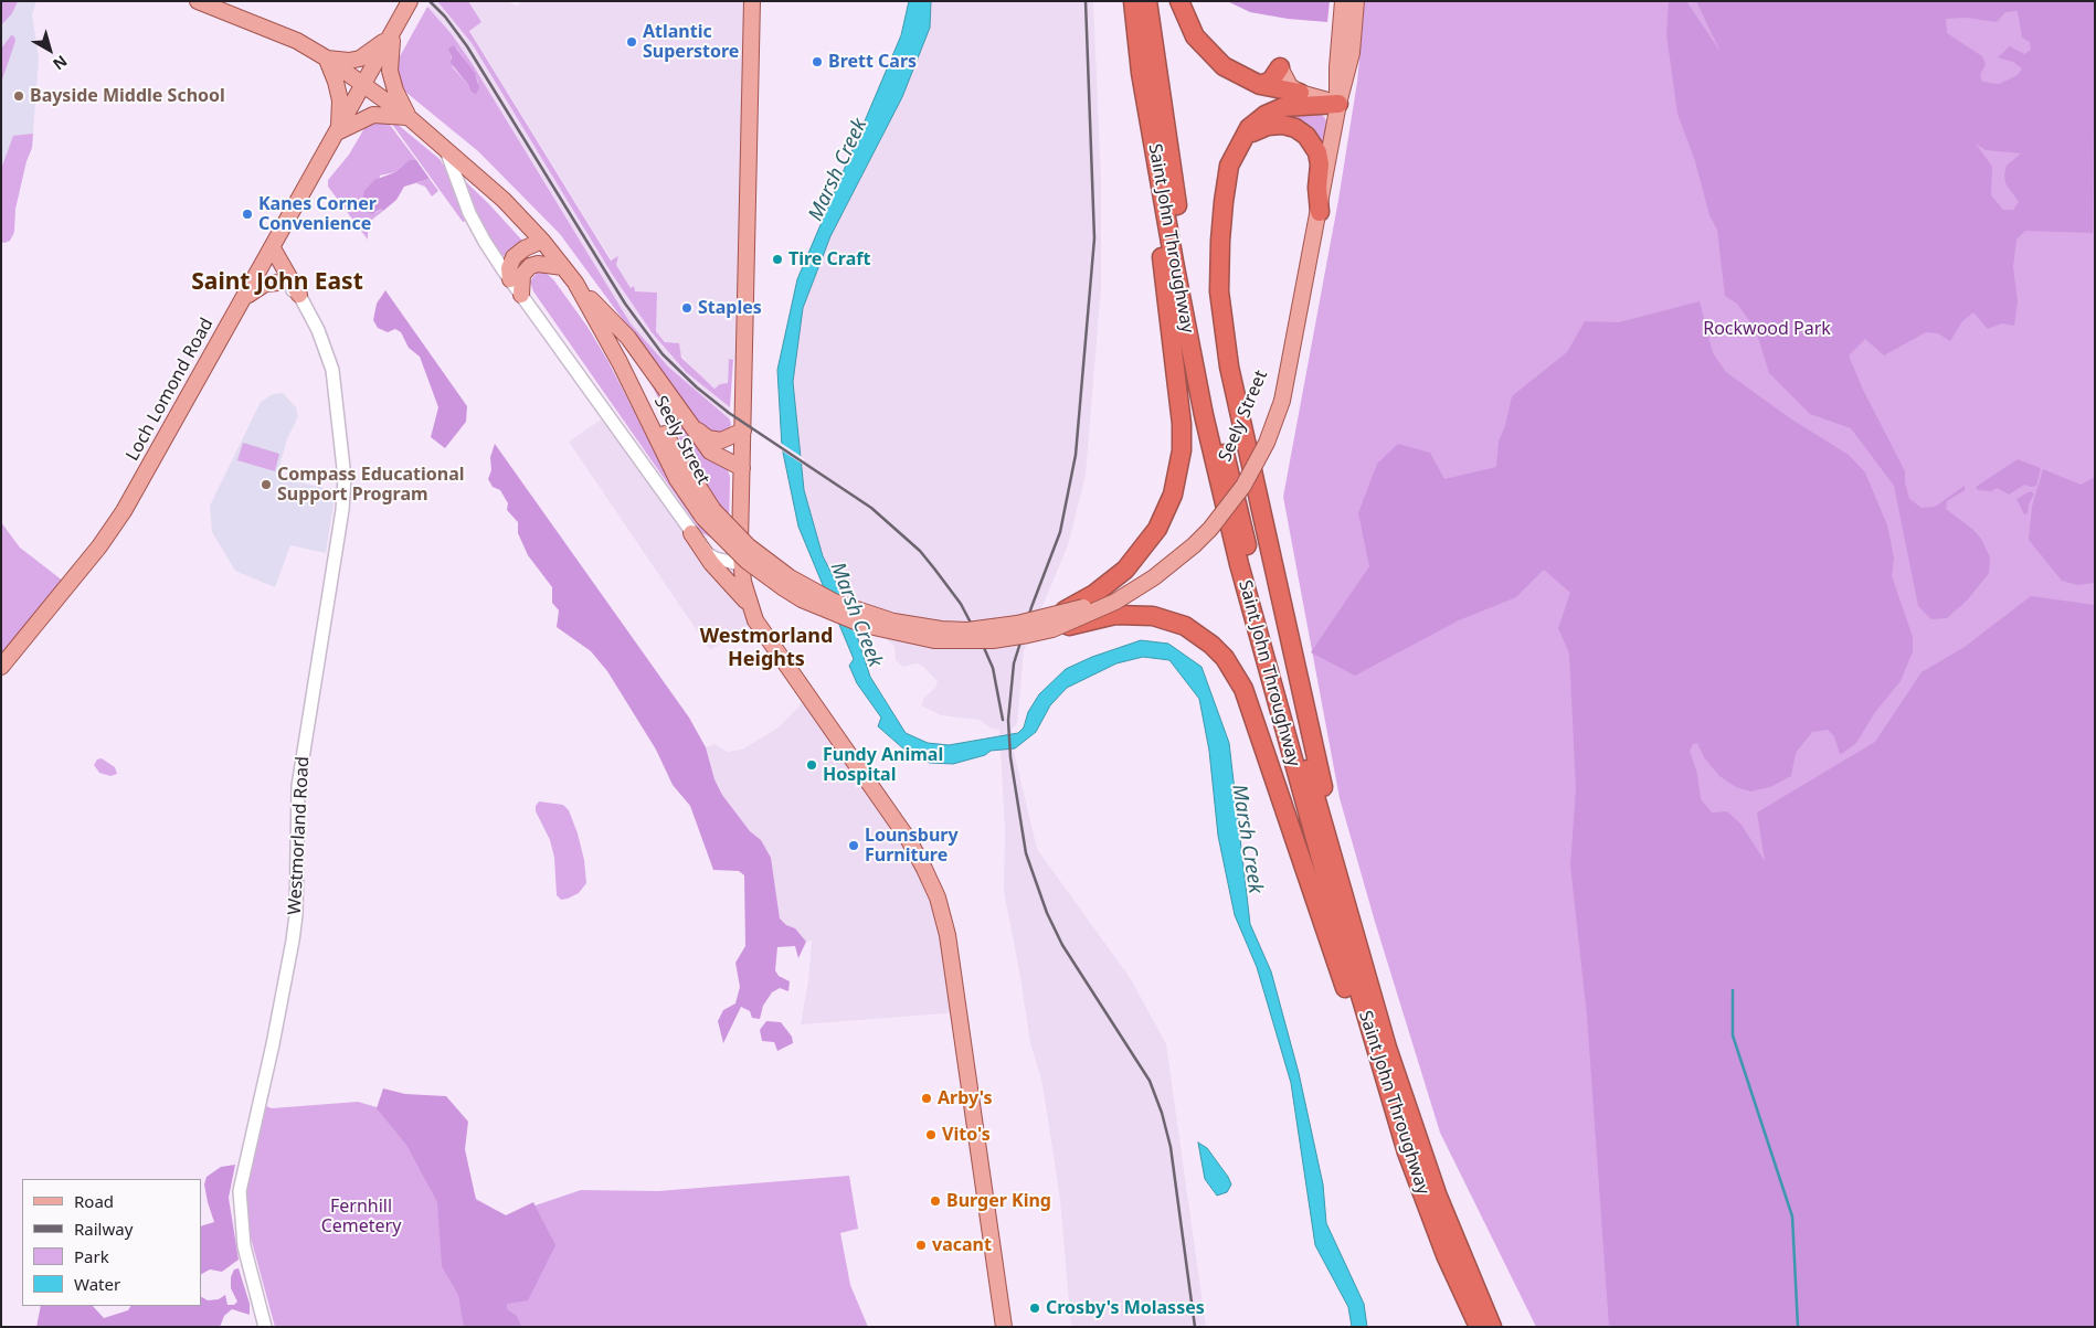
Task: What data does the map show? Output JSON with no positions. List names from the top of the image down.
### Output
{
  "streets": {
    "highway": ["Saint John Throughway"],
    "main road": ["Loch Lomond Road", "Seely Street"],
    "street": ["Westmorland Road"]
  },
  "crossings": [
    ["Loch Lomond Road", "Seely Street"]
  ],
  "districts": ["Saint John East", "Westmorland Heights"],
  "water": ["Marsh Creek"],
  "parks": ["Rockwood Park", "Fernhill Cemetery"],
  "places": [
    "Atlantic Superstore",
    "Brett Cars",
    "Bayside Middle School",
    "Kanes Corner Convenience",
    "Tire Craft",
    "Staples",
    "Compass Educational Support Program",
    "Fundy Animal Hospital",
    "Lounsbury Furniture",
    "Arby's",
    "Vito's",
    "Burger King",
    "vacant",
    "Crosby's Molasses"
  ],
  "legend": [
    "Road",
    "Railway",
    "Park",
    "Water"
  ],
  "north": "bottom right"
}
